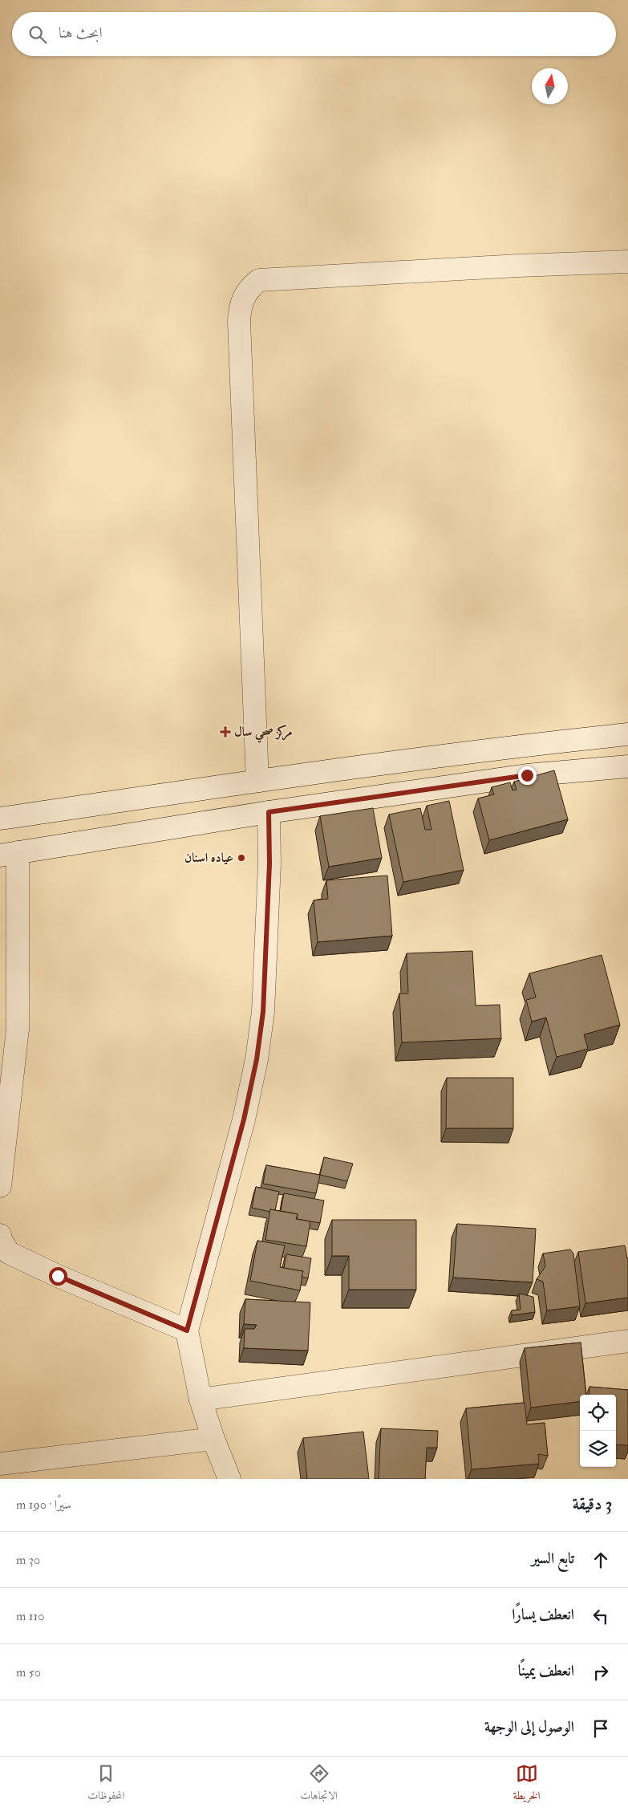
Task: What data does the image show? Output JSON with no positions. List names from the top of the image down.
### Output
{
  "places": {
    "health": ["مركز صحي سال"],
    "other": ["عياده اسنان"]
  },
  "north": "top",
  "page": {
    "search": "ابحث هنا",
    "heading": ["3 دقيقة", "سيرًا · 190 m"],
    "list": [
      ["تابع السير", "30 m"],
      ["انعطف يسارًا", "110 m"],
      ["انعطف يمينًا", "50 m"],
      "الوصول إلى الوجهة"
    ],
    "nav": ["الخريطة", "الاتجاهات", "المحفوظات"]
  }
}
